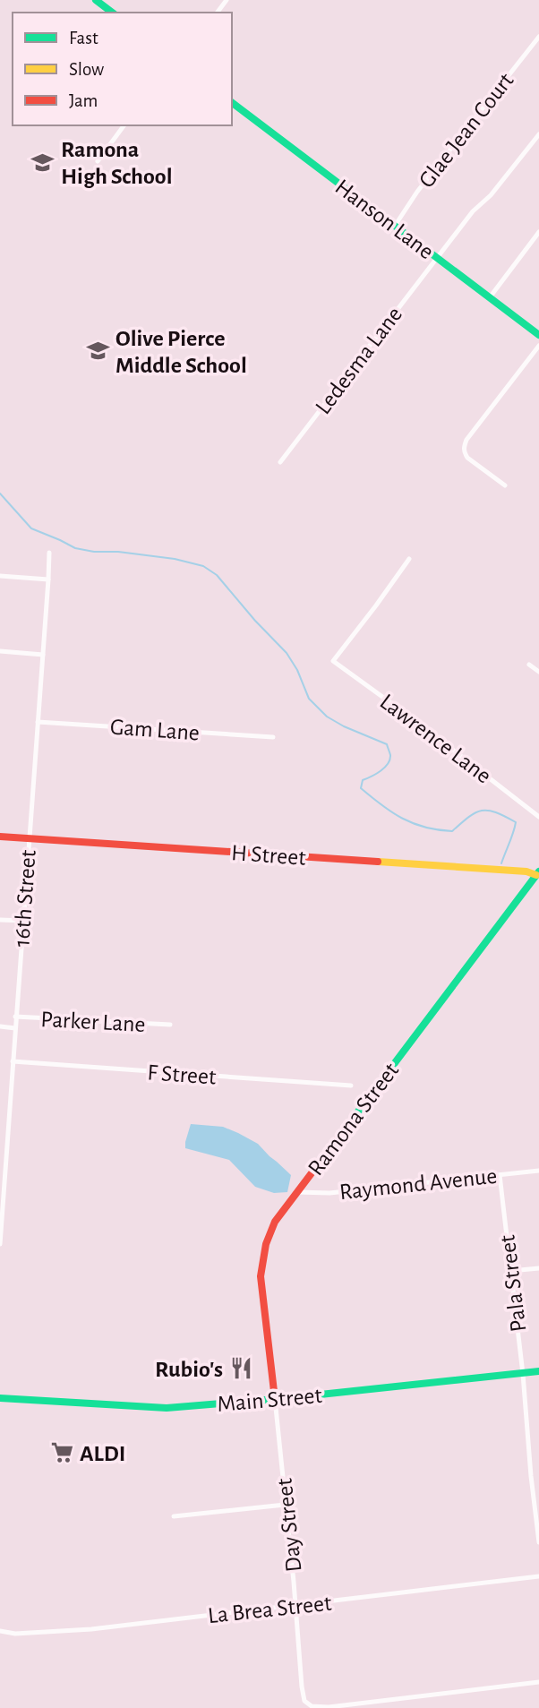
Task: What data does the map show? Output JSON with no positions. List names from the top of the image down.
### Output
{
  "streets": {
    "main road": [
      "Hanson Lane",
      "H Street",
      "Ramona Street",
      "Main Street"
    ],
    "street": [
      "Glae Jean Court",
      "Ledesma Lane",
      "Gam Lane",
      "Lawrence Lane",
      "16th Street",
      "Parker Lane",
      "F Street",
      "Raymond Avenue",
      "Pala Street",
      "Day Street",
      "La Brea Street"
    ]
  },
  "crossings": [
    ["Glae Jean Court", "Hanson Lane"],
    ["Hanson Lane", "Ledesma Lane"],
    ["Gam Lane", "16th Street"],
    ["H Street", "16th Street"],
    ["H Street", "Ramona Street"],
    ["16th Street", "Parker Lane"],
    ["16th Street", "F Street"],
    ["Ramona Street", "Raymond Avenue"],
    ["Ramona Street", "Main Street"],
    ["Ramona Street", "Day Street"],
    ["Raymond Avenue", "Pala Street"],
    ["Pala Street", "Main Street"],
    ["Main Street", "Day Street"],
    ["Day Street", "La Brea Street"]
  ],
  "places": {
    "school or university": ["Ramona High School", "Olive Pierce Middle School"],
    "restaurant": ["Rubio's"],
    "supermarket": ["ALDI"]
  },
  "legend": ["Fast", "Slow", "Jam"]
}
